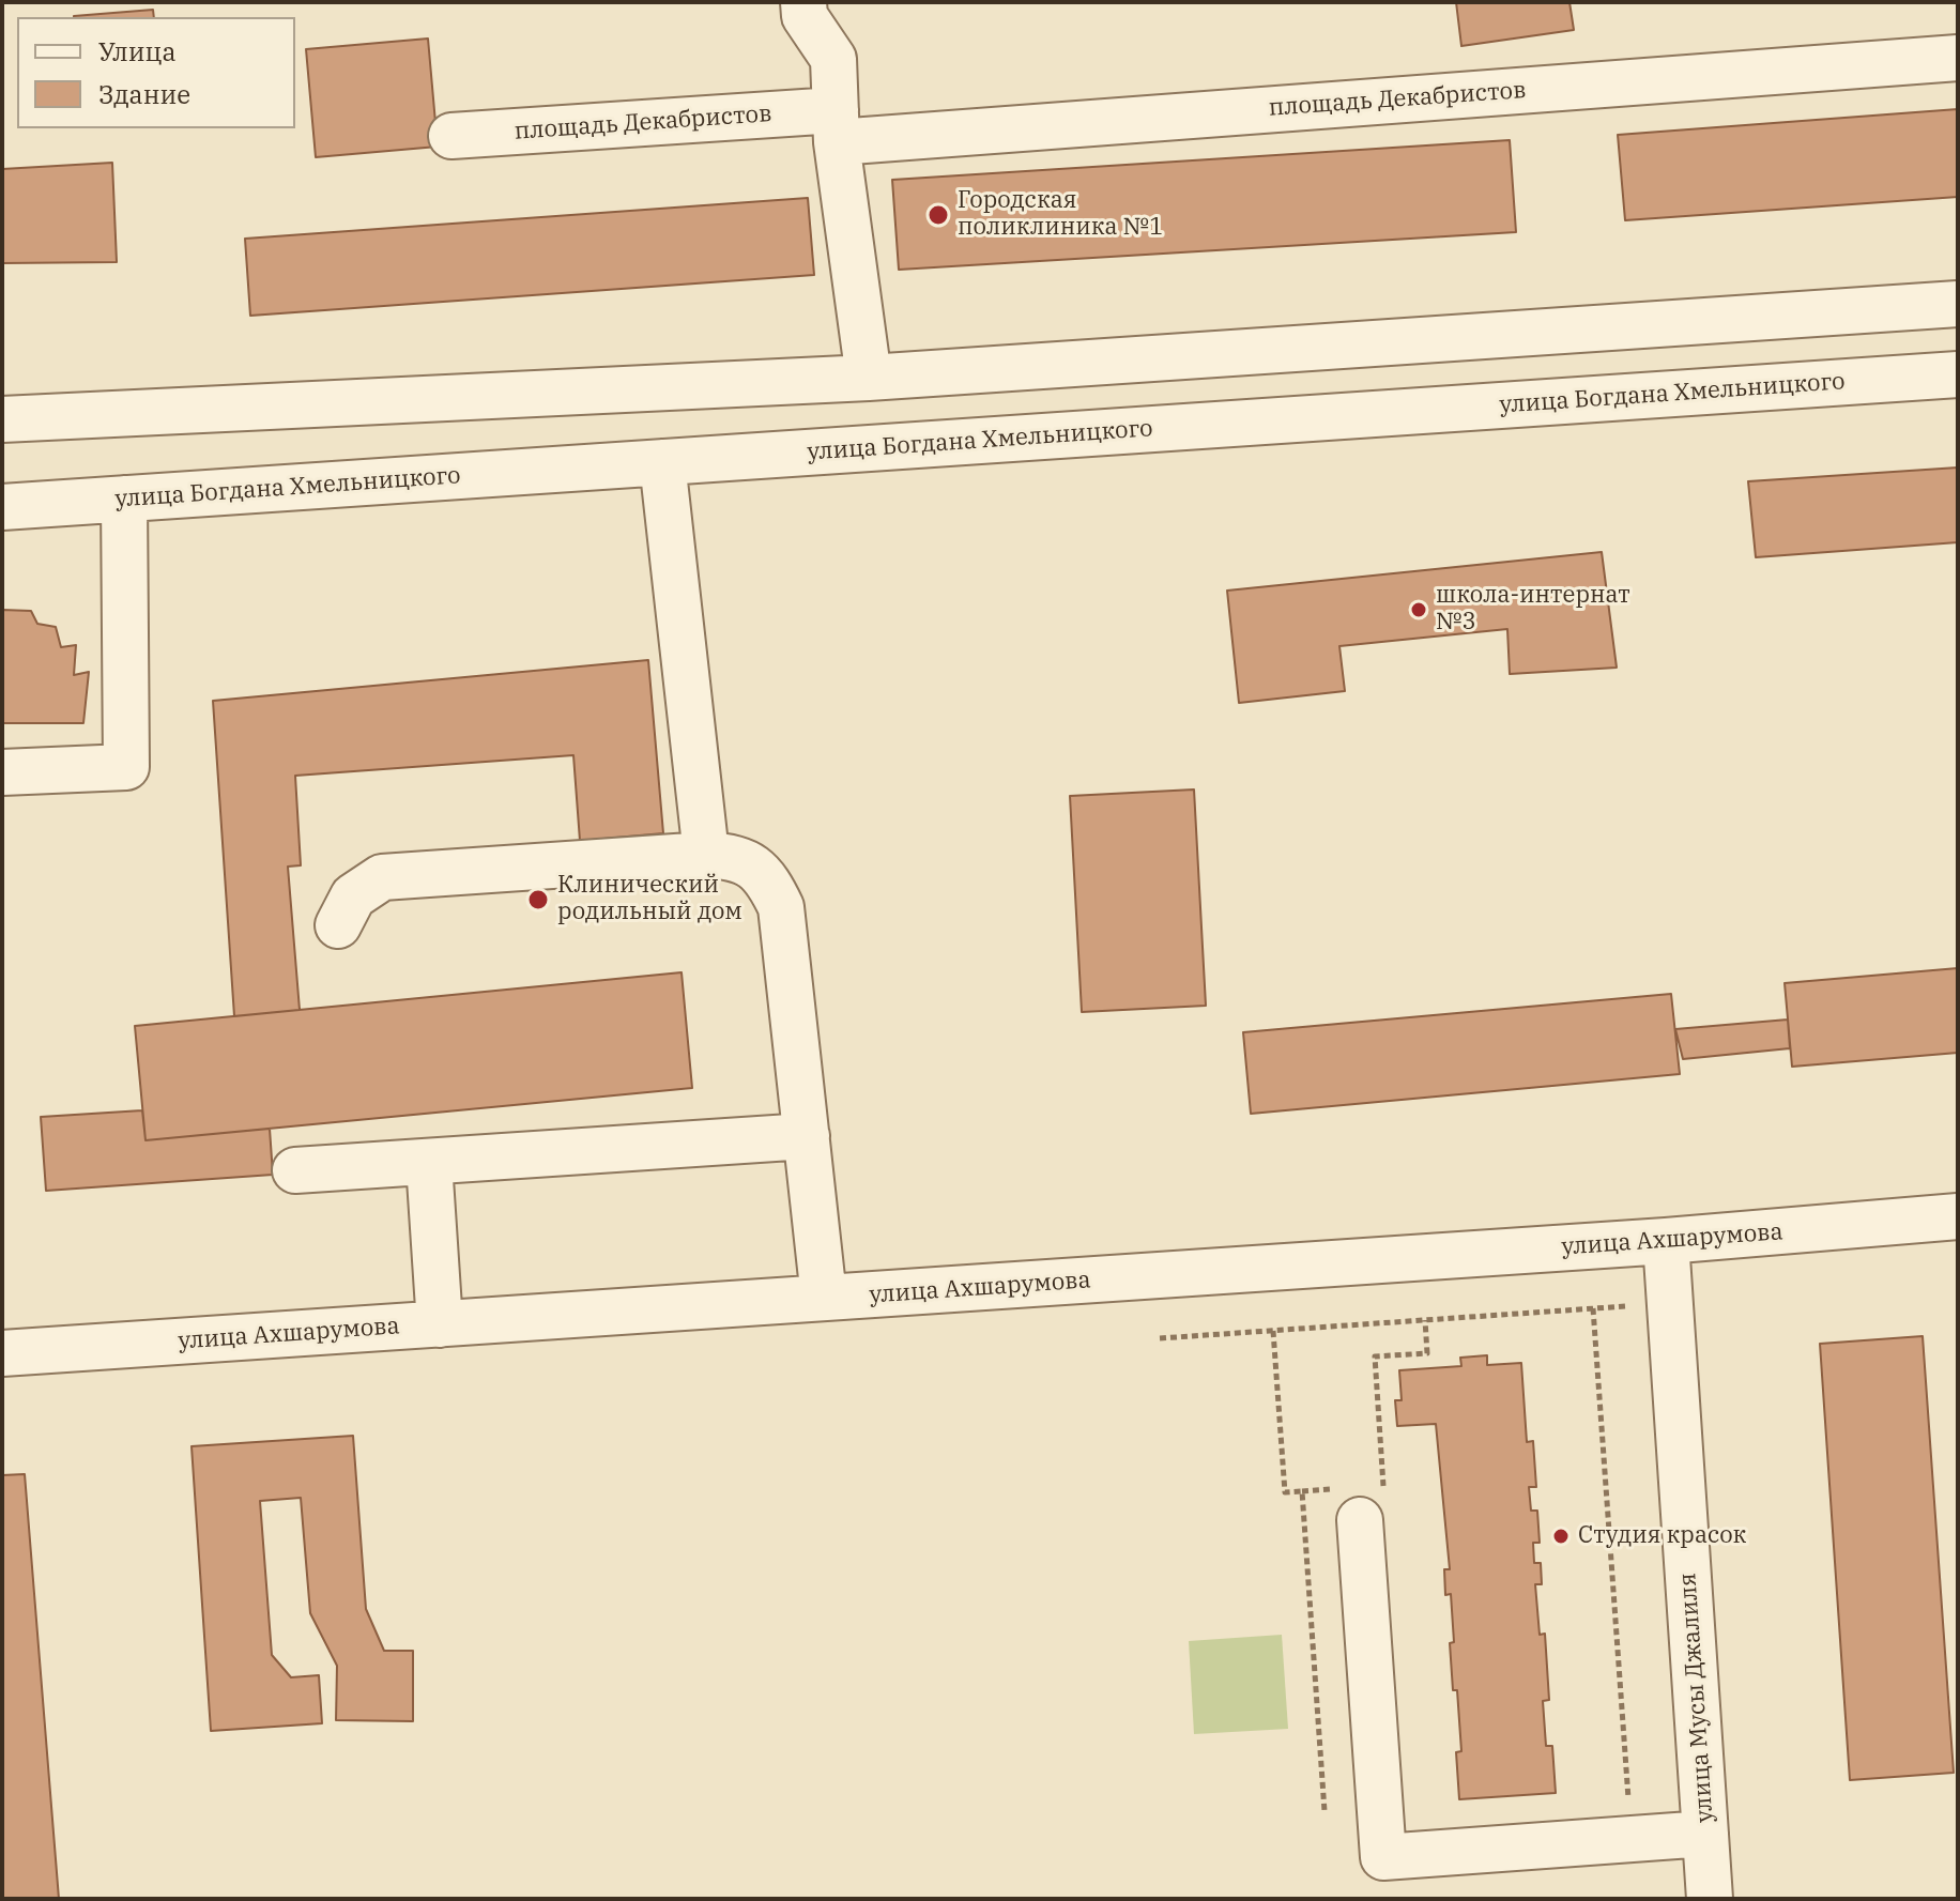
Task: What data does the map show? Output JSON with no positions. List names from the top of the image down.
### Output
{
  "streets": {
    "street": [
      "площадь Декабристов",
      "улица Богдана Хмельницкого",
      "улица Ахшарумова",
      "улица Мусы Джалиля"
    ]
  },
  "crossings": [
    ["улица Ахшарумова", "улица Мусы Джалиля"]
  ],
  "places": [
    "Городская поликлиника №1",
    "школа-интернат №3",
    "Клинический родильный дом",
    "Студия красок"
  ],
  "legend": ["Улица", "Здание"]
}
